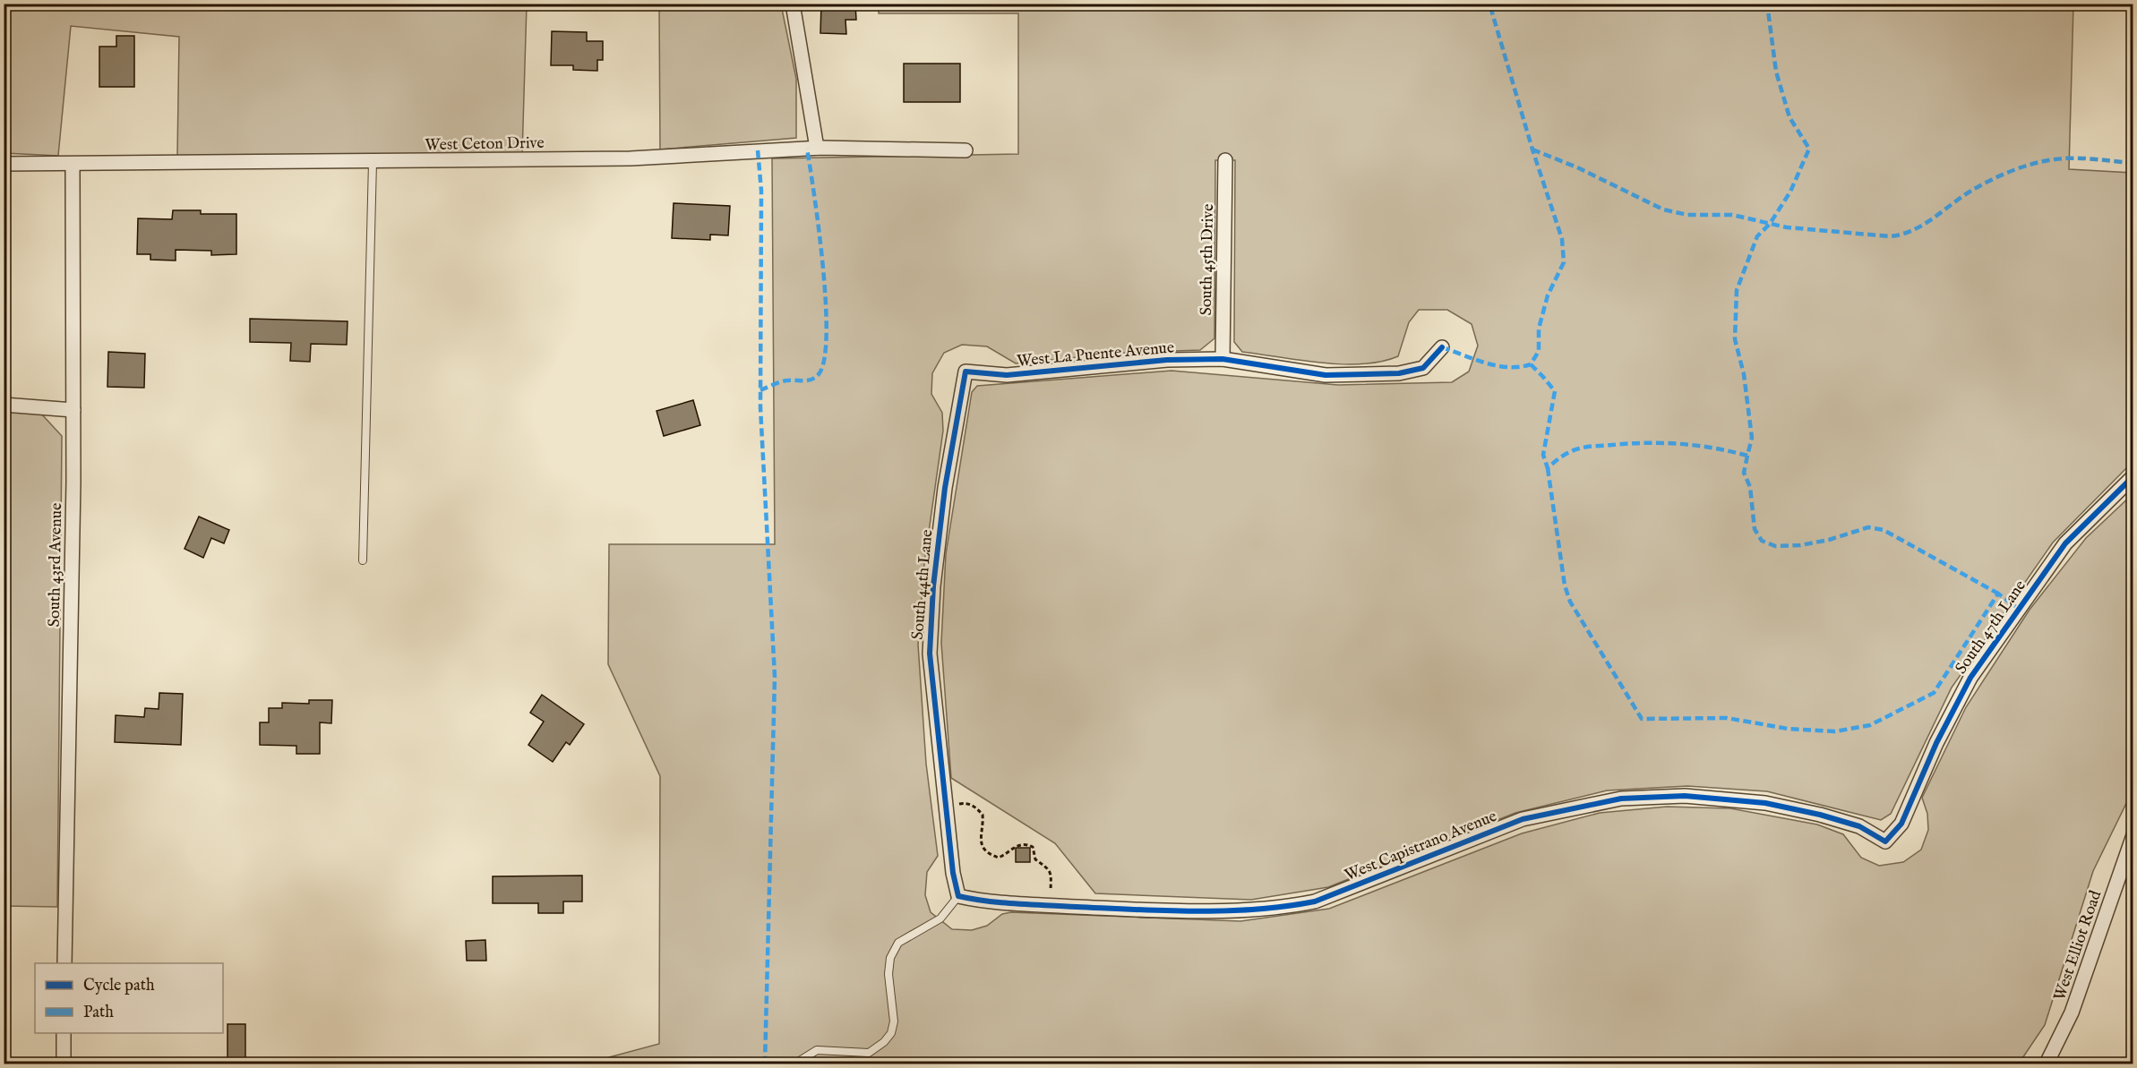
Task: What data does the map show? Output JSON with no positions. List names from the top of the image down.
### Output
{
  "streets": {
    "street": [
      "West Ceton Drive",
      "South 45th Drive",
      "West La Puente Avenue",
      "South 43rd Avenue",
      "South 44th Lane",
      "South 47th Lane",
      "West Capistrano Avenue",
      "West Elliot Road"
    ]
  },
  "crossings": [
    ["West Ceton Drive", "South 43rd Avenue"],
    ["South 45th Drive", "West La Puente Avenue"],
    ["West La Puente Avenue", "South 44th Lane"],
    ["South 44th Lane", "West Capistrano Avenue"],
    ["South 47th Lane", "West Capistrano Avenue"]
  ],
  "legend": ["Cycle path", "Path"]
}
